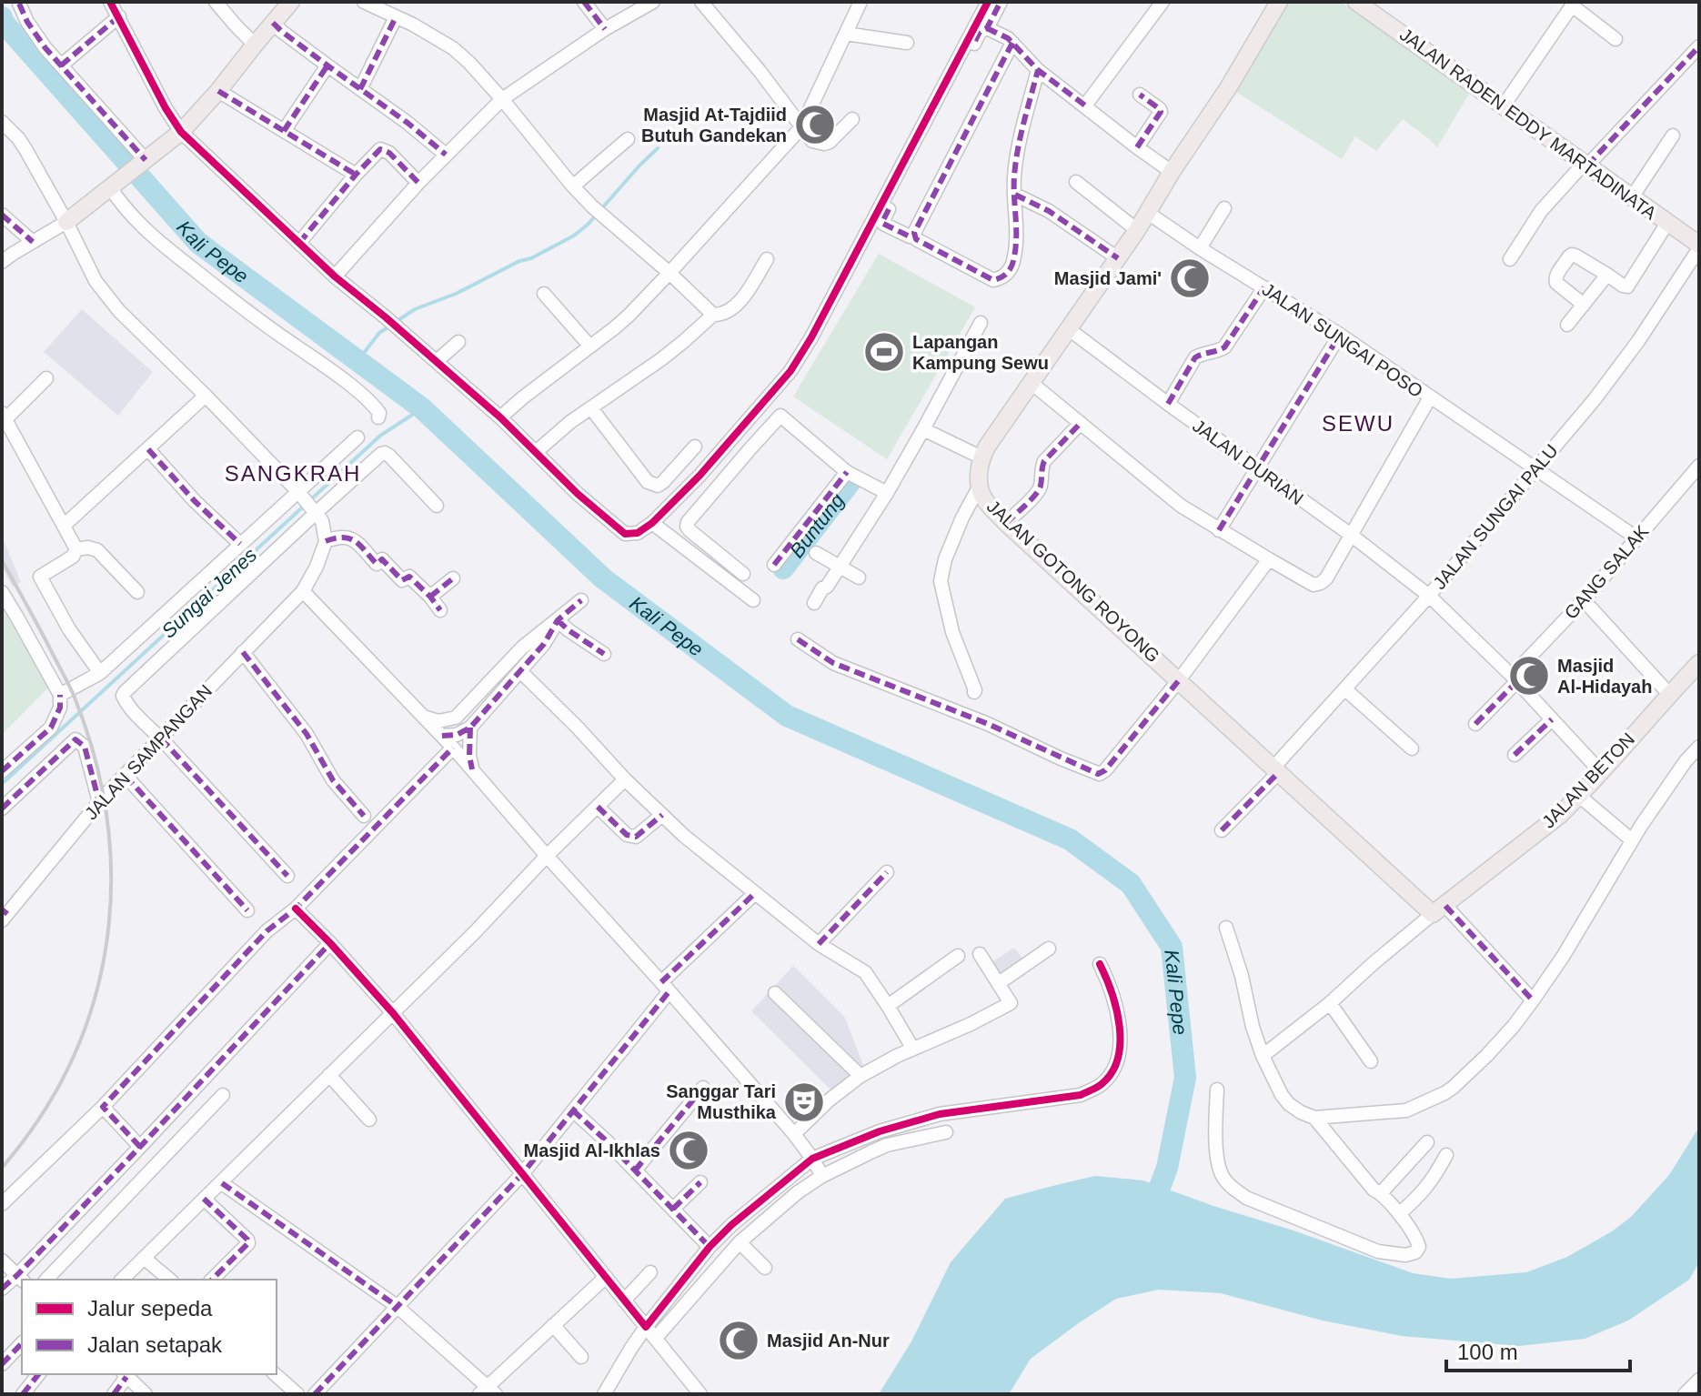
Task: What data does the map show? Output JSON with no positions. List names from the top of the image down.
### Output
{
  "streets": {
    "main road": ["JALAN RADEN EDDY MARTADINATA", "JALAN GOTONG ROYONG", "JALAN BETON"],
    "street": [
      "JALAN SUNGAI POSO",
      "JALAN DURIAN",
      "JALAN SUNGAI PALU",
      "GANG SALAK",
      "JALAN SAMPANGAN"
    ]
  },
  "crossings": [
    ["JALAN RADEN EDDY MARTADINATA", "JALAN SUNGAI PALU"],
    ["JALAN SUNGAI POSO", "JALAN SUNGAI PALU"],
    ["JALAN SUNGAI POSO", "GANG SALAK"],
    ["JALAN SUNGAI POSO", "JALAN GOTONG ROYONG"],
    ["JALAN DURIAN", "JALAN SUNGAI PALU"],
    ["JALAN DURIAN", "GANG SALAK"],
    ["JALAN DURIAN", "JALAN GOTONG ROYONG"],
    ["JALAN DURIAN", "JALAN BETON"],
    ["JALAN SUNGAI PALU", "JALAN GOTONG ROYONG"],
    ["JALAN GOTONG ROYONG", "JALAN BETON"]
  ],
  "districts": ["SEWU", "SANGKRAH"],
  "water": ["Kali Pepe", "Buntung", "Sungai Jenes"],
  "places": {
    "mosque": [
      "Masjid At-Tajdiid Butuh Gandekan",
      "Masjid Jami'",
      "Masjid Al-Hidayah",
      "Masjid Al-Ikhlas",
      "Masjid An-Nur"
    ],
    "sports": ["Lapangan Kampung Sewu"],
    "theatre": ["Sanggar Tari Musthika"]
  },
  "legend": ["Jalur sepeda", "Jalan setapak"],
  "scale_bar": "100 m"
}
